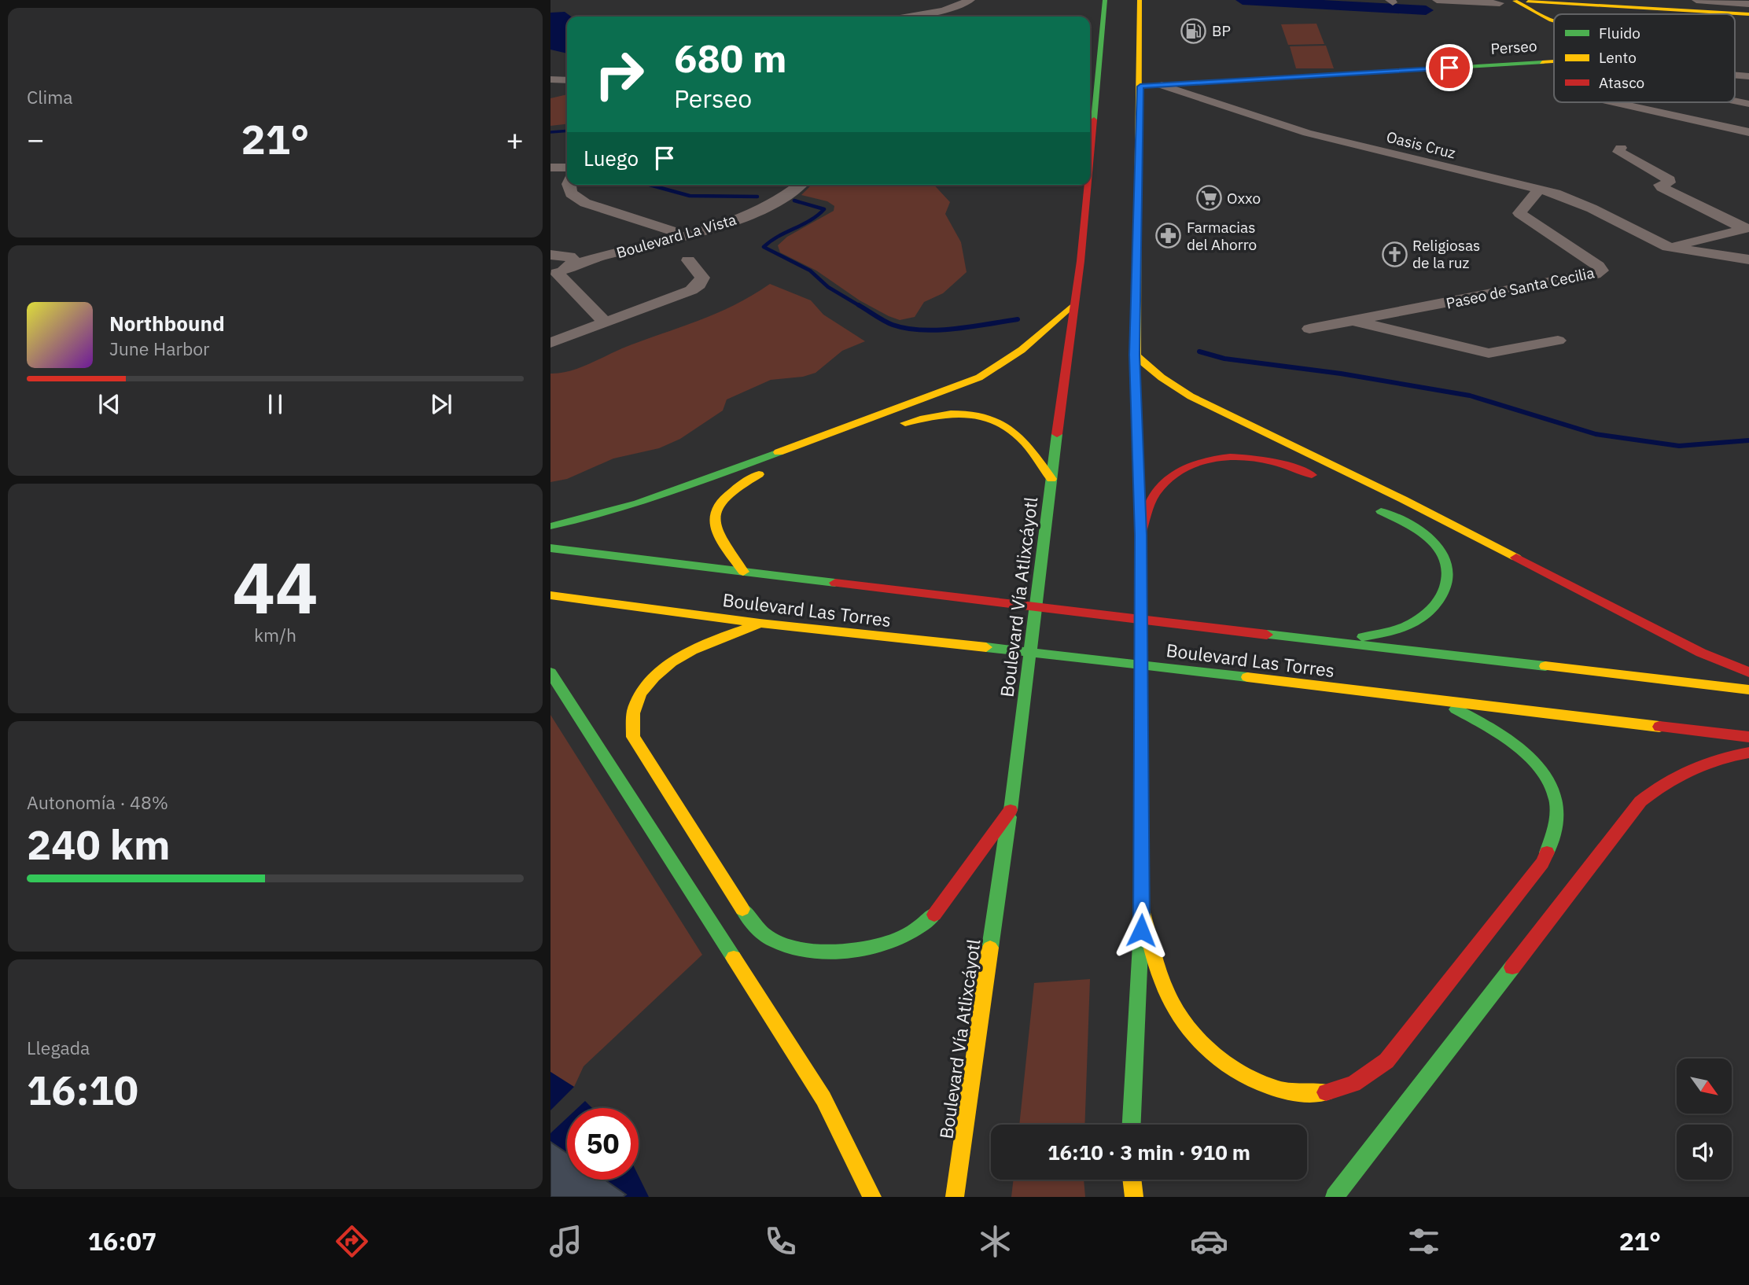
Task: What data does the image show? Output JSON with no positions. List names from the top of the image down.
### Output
{
  "streets": {
    "main road": ["Perseo", "Boulevard Vía Atlixcáyotl", "Boulevard Las Torres"],
    "street": ["Oasis Cruz", "Boulevard La Vista", "Paseo de Santa Cecilia"]
  },
  "crossings": [
    ["Perseo", "Oasis Cruz"],
    ["Oasis Cruz", "Paseo de Santa Cecilia"]
  ],
  "places": {
    "fuel station": ["BP"],
    "supermarket": ["Oxxo"],
    "pharmacy": ["Farmacias del Ahorro"],
    "church": ["Religiosas de la ruz"]
  },
  "legend": ["Fluido", "Lento", "Atasco"],
  "north": "bottom right",
  "page": {
    "tile": [
      "Clima",
      ["44", "km/h"],
      ["Autonomía · 48%", "240 km"],
      ["Llegada", "16:10"]
    ],
    "turn": ["680 m", "Perseo"],
    "heat": ["−", "21°", "+"],
    "then": "Luego",
    "song": ["Northbound", "June Harbor"],
    "limit": "50",
    "trip": "16:10 · 3 min · 910 m",
    "tabs": ["16:07", "21°"]
  }
}
